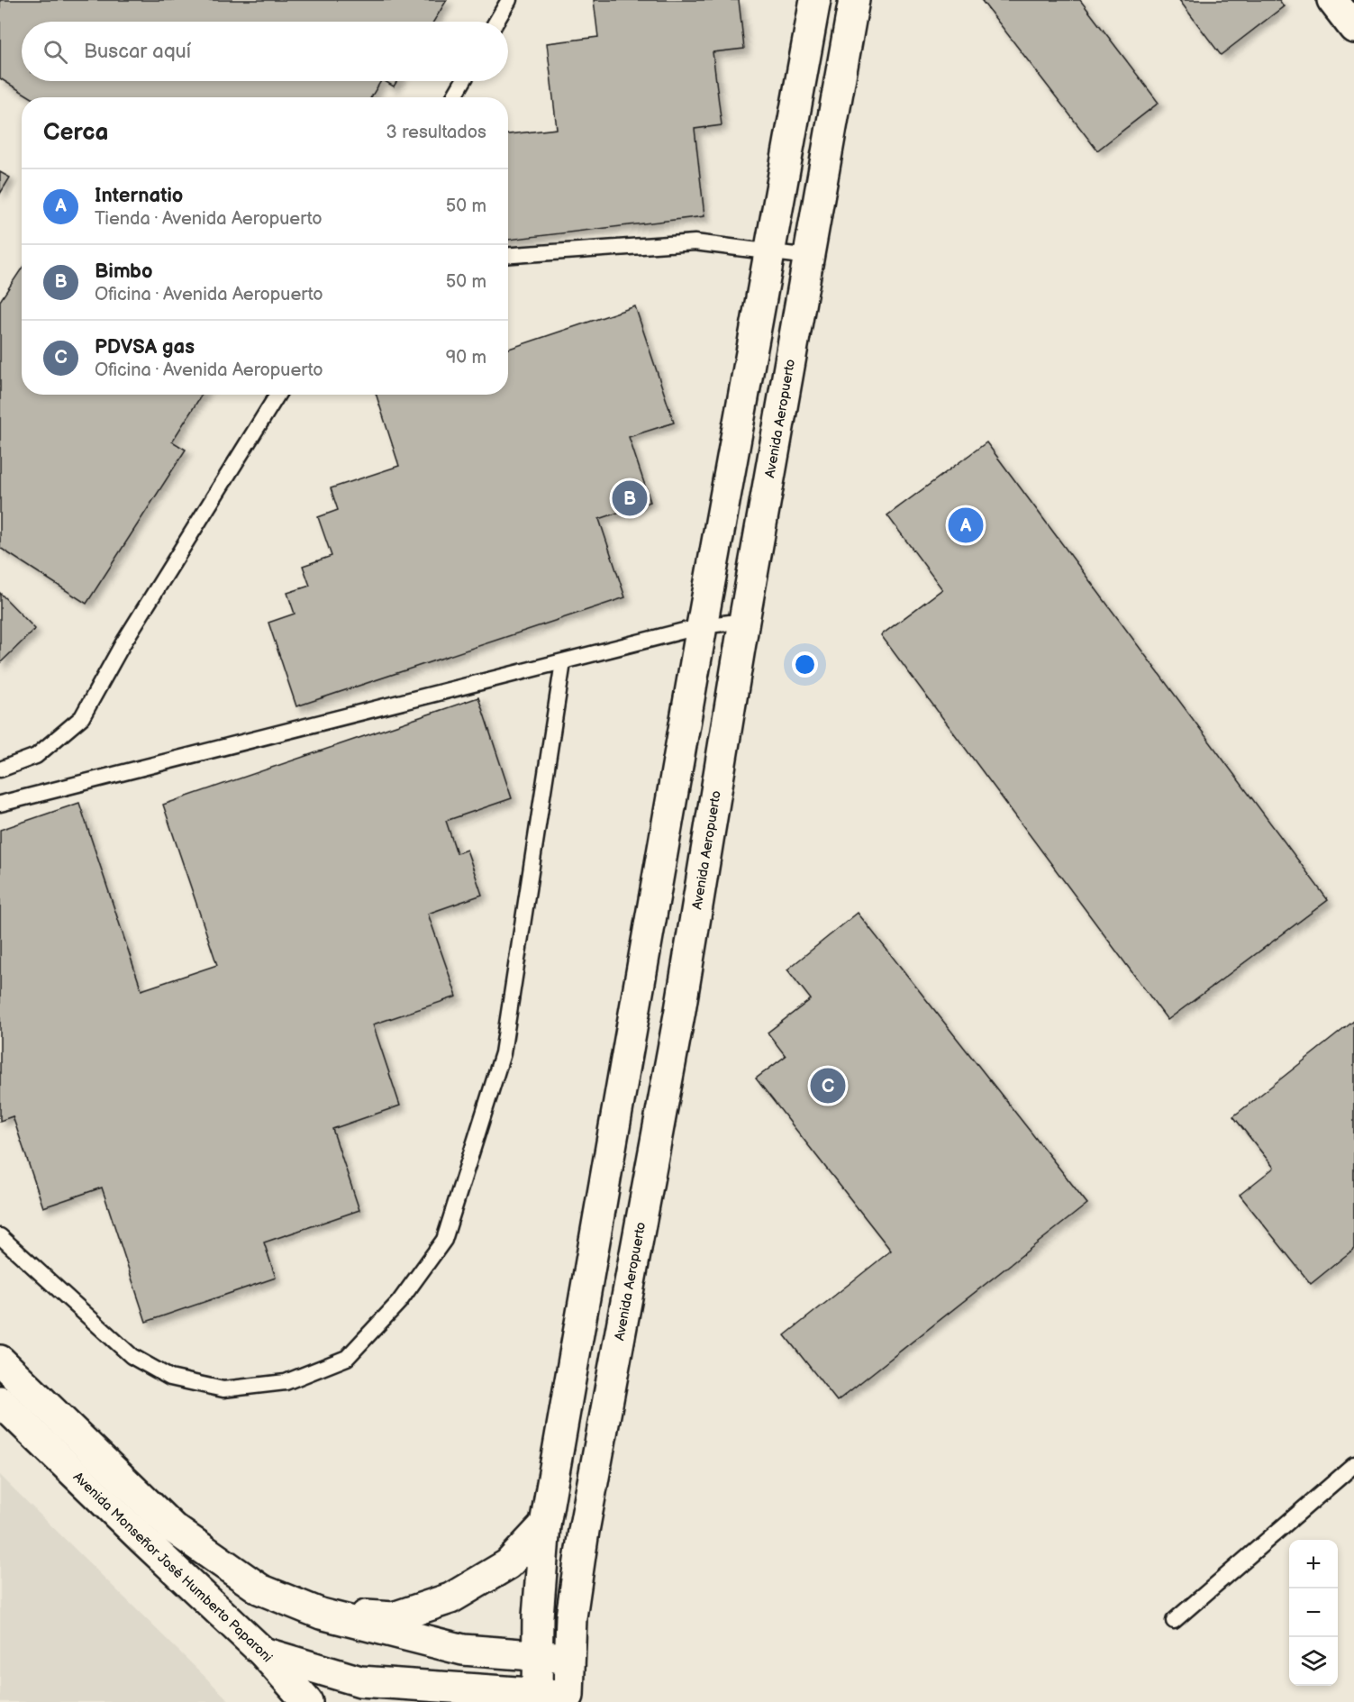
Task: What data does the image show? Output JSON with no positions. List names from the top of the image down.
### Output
{
  "streets": {
    "street": ["Avenida Aeropuerto", "Avenida Monseñor José Humberto Paparoni"]
  },
  "crossings": [
    ["Avenida Aeropuerto", "Avenida Monseñor José Humberto Paparoni"]
  ],
  "page": {
    "search": "Buscar aquí",
    "heading": ["Cerca", "3 resultados"],
    "list": [
      {
        "mark": "A",
        "name": "Internatio",
        "note": "Tienda · Avenida Aeropuerto",
        "value": "50 m"
      },
      {
        "mark": "B",
        "name": "Bimbo",
        "note": "Oficina · Avenida Aeropuerto",
        "value": "50 m"
      },
      {
        "mark": "C",
        "name": "PDVSA gas",
        "note": "Oficina · Avenida Aeropuerto",
        "value": "90 m"
      }
    ],
    "pins": ["B", "A", "C"],
    "map_buttons": ["+", "−"]
  }
}
